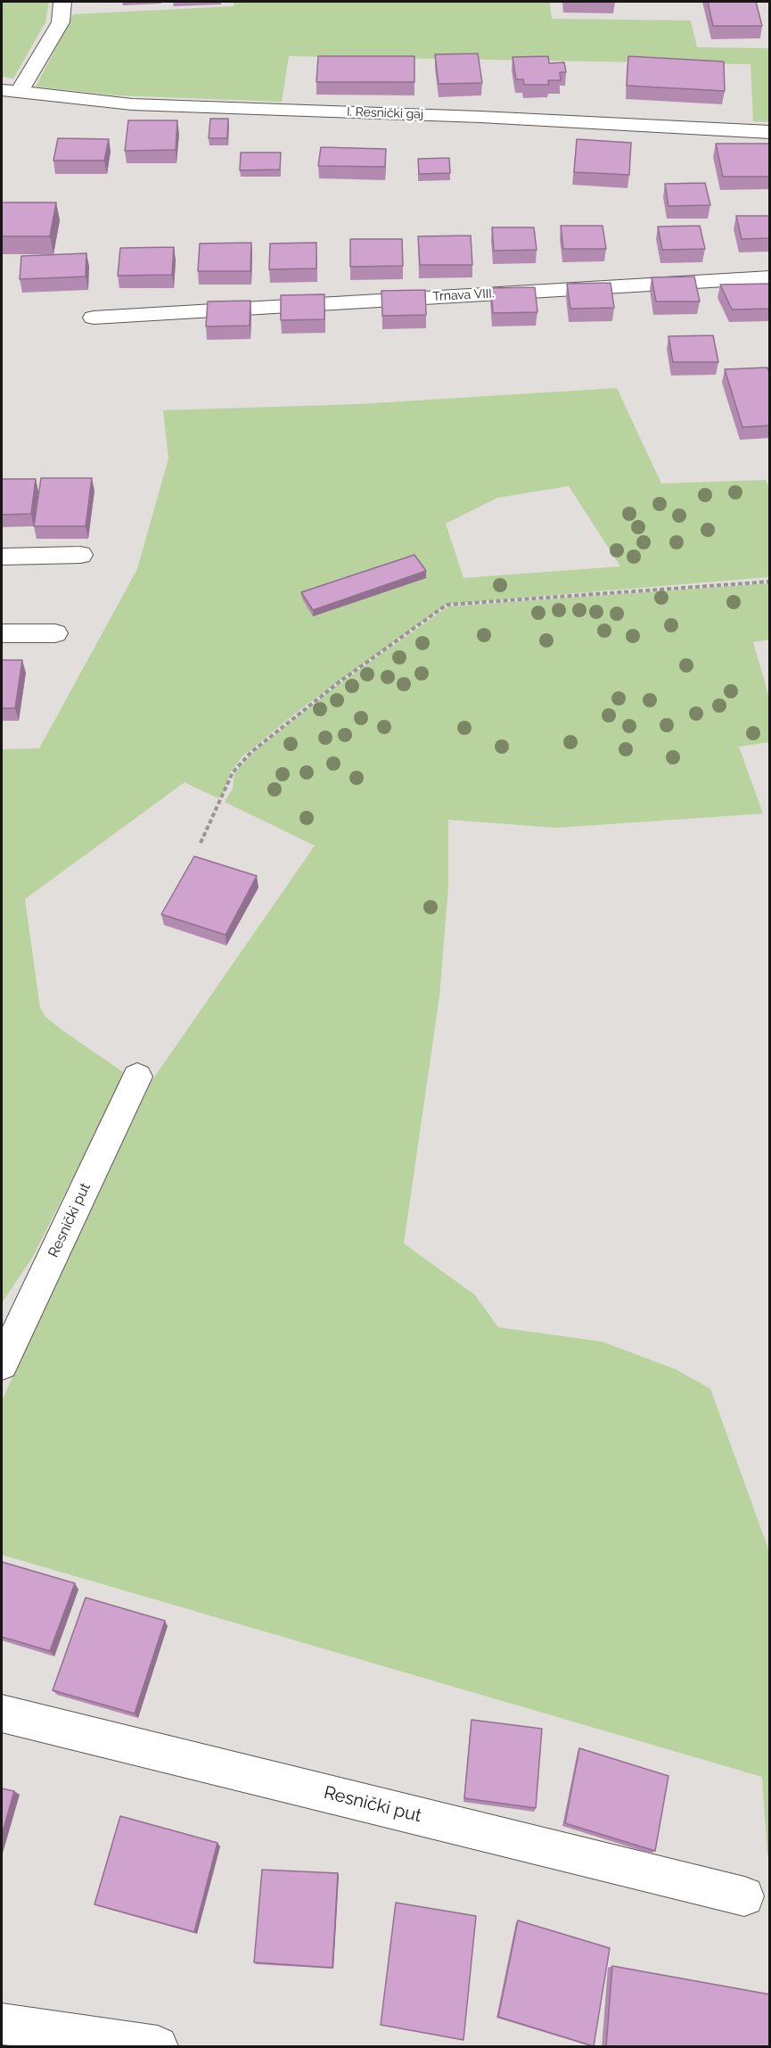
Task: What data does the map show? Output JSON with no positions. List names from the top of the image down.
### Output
{
  "streets": {
    "street": ["I. Resnički gaj", "Trnava VIII.", "Resnički put"]
  }
}
